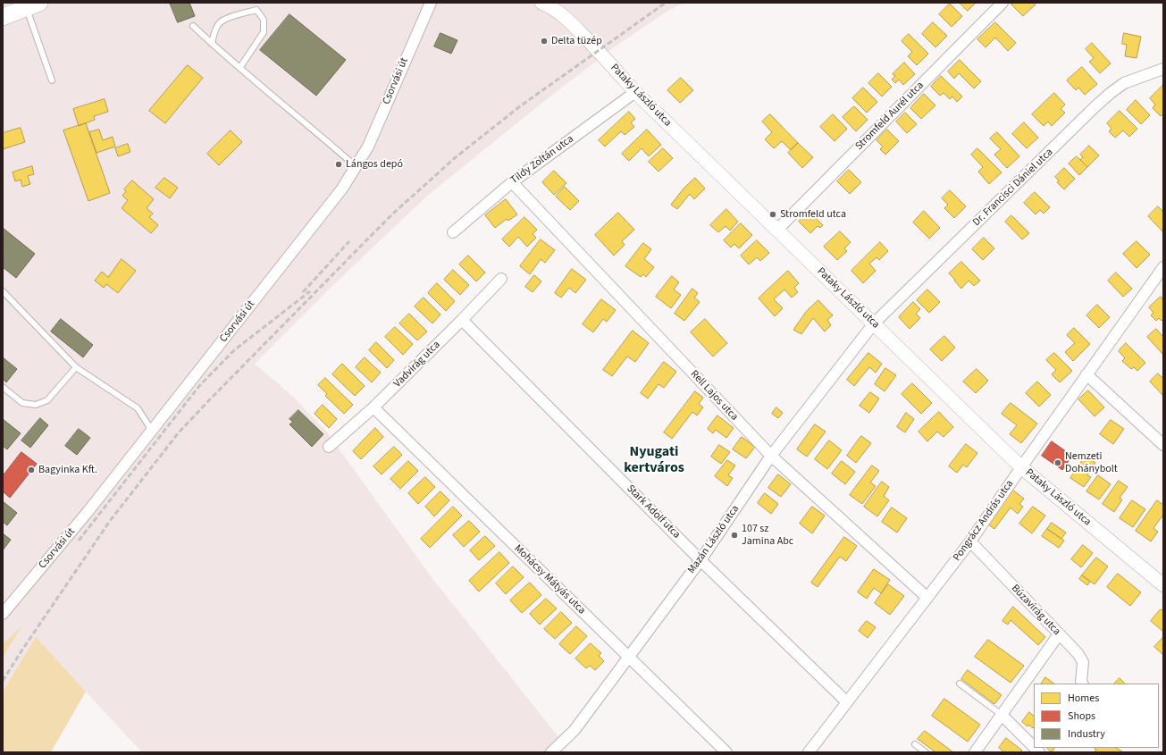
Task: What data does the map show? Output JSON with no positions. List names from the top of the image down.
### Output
{
  "streets": {
    "street": [
      "Csorvási út",
      "Pataky László utca",
      "Stromfeld Aurél utca",
      "Tildy Zoltán utca",
      "Dr. Francisci Dániel utca",
      "Vadvirág utca",
      "Rell Lajos utca",
      "Stark Adolf utca",
      "Pongrácz András utca",
      "Mazán László utca",
      "Mohácsy Mátyás utca",
      "Búzavirág utca"
    ]
  },
  "crossings": [
    ["Pataky László utca", "Stromfeld Aurél utca"],
    ["Pataky László utca", "Tildy Zoltán utca"],
    ["Pataky László utca", "Dr. Francisci Dániel utca"],
    ["Pataky László utca", "Pongrácz András utca"],
    ["Pataky László utca", "Mazán László utca"],
    ["Tildy Zoltán utca", "Rell Lajos utca"],
    ["Dr. Francisci Dániel utca", "Mazán László utca"],
    ["Vadvirág utca", "Stark Adolf utca"],
    ["Vadvirág utca", "Mohácsy Mátyás utca"],
    ["Rell Lajos utca", "Pongrácz András utca"],
    ["Rell Lajos utca", "Mazán László utca"],
    ["Stark Adolf utca", "Pongrácz András utca"],
    ["Stark Adolf utca", "Mazán László utca"],
    ["Pongrácz András utca", "Búzavirág utca"],
    ["Mazán László utca", "Mohácsy Mátyás utca"]
  ],
  "districts": ["Nyugati kertváros"],
  "places": [
    "Delta tüzép",
    "Lángos depó",
    "Stromfeld utca",
    "Nemzeti Dohánybolt",
    "Bagyinka Kft.",
    "107 sz Jamina Abc"
  ],
  "legend": ["Homes", "Shops", "Industry"]
}
